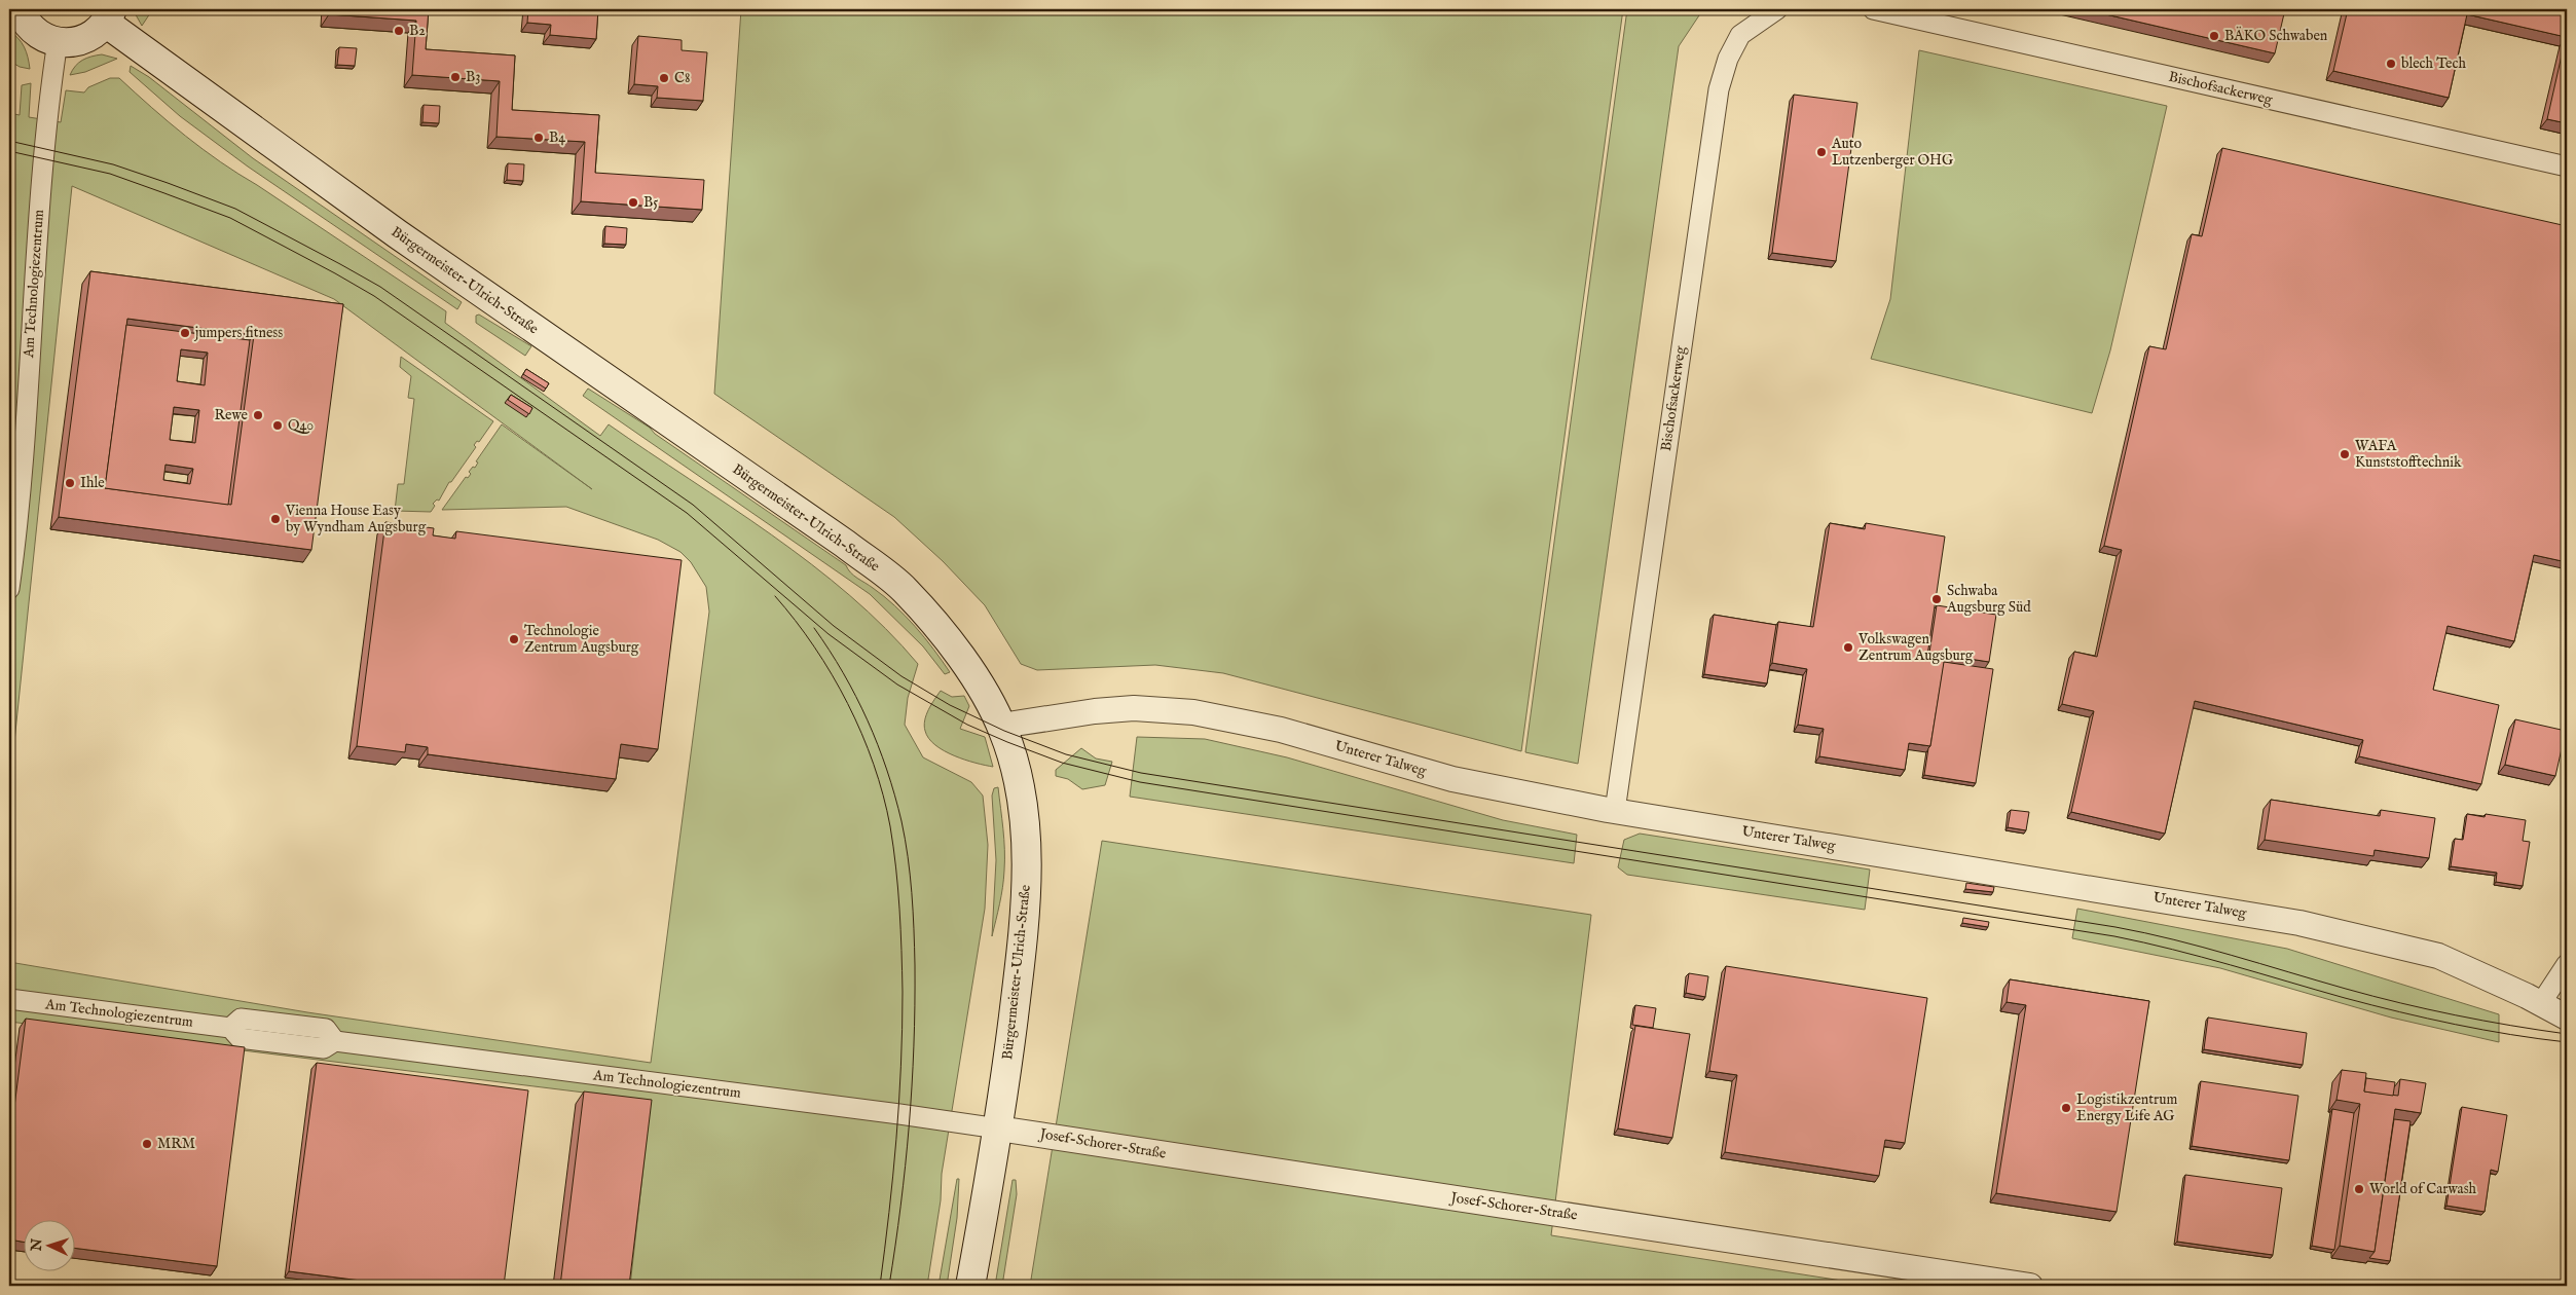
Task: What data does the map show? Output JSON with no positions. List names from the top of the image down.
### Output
{
  "streets": {
    "main road": ["Bürgermeister-Ulrich-Straße"],
    "street": [
      "Bischofsackerweg",
      "Am Technologiezentrum",
      "Unterer Talweg",
      "Josef-Schorer-Straße"
    ]
  },
  "crossings": [
    ["Bischofsackerweg", "Unterer Talweg"],
    ["Bürgermeister-Ulrich-Straße", "Am Technologiezentrum"],
    ["Bürgermeister-Ulrich-Straße", "Unterer Talweg"],
    ["Bürgermeister-Ulrich-Straße", "Josef-Schorer-Straße"],
    ["Am Technologiezentrum", "Josef-Schorer-Straße"]
  ],
  "places": [
    "B2",
    "BÄKO Schwaben",
    "blech Tech",
    "B3",
    "C8",
    "B4",
    "Auto Lutzenberger OHG",
    "B5",
    "jumpers fitness",
    "Rewe",
    "Q40",
    "WAFA Kunststofftechnik",
    "Ihle",
    "Vienna House Easy by Wyndham Augsburg",
    "Schwaba Augsburg Süd",
    "Technologie Zentrum Augsburg",
    "Volkswagen Zentrum Augsburg",
    "Logistikzentrum Energy Life AG",
    "MRM",
    "World of Carwash"
  ],
  "north": "left"
}
